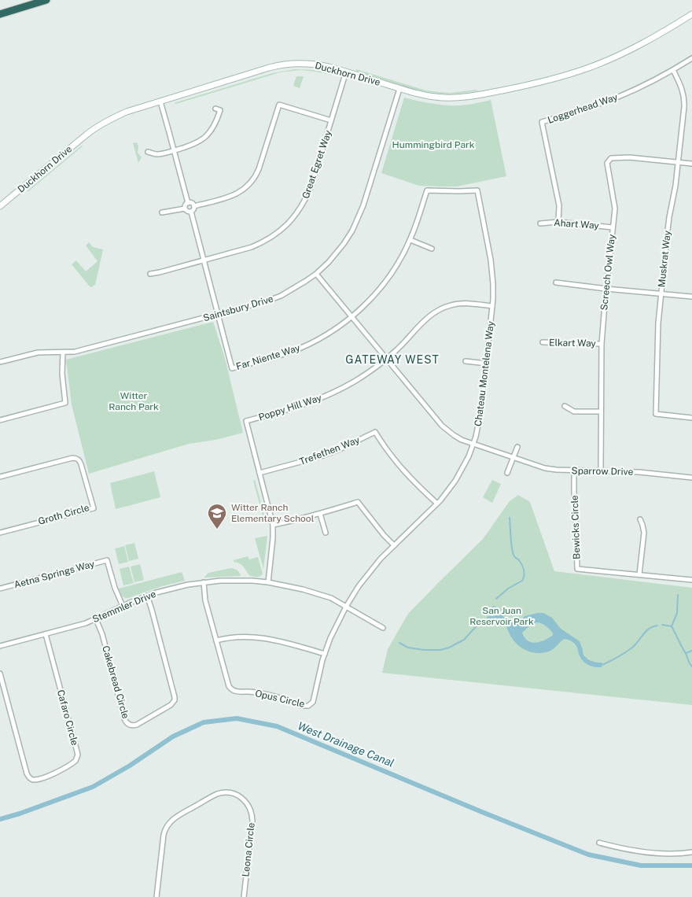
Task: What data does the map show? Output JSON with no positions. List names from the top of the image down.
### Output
{
  "streets": {
    "street": [
      "Duckhorn Drive",
      "Loggerhead Way",
      "Great Egret Way",
      "Ahart Way",
      "Muskrat Way",
      "Screech Owl Way",
      "Saintsbury Drive",
      "Elkart Way",
      "Far Niente Way",
      "Chateau Montelena Way",
      "Poppy Hill Way",
      "Trefethen Way",
      "Sparrow Drive",
      "Groth Circle",
      "Bewicks Circle",
      "Aetna Springs Way",
      "Stemmler Drive",
      "Cakebread Circle",
      "Opus Circle",
      "Cafaro Circle",
      "Leona Circle"
    ]
  },
  "crossings": [
    ["Duckhorn Drive", "Great Egret Way"],
    ["Duckhorn Drive", "Saintsbury Drive"],
    ["Loggerhead Way", "Ahart Way"],
    ["Loggerhead Way", "Muskrat Way"],
    ["Great Egret Way", "Far Niente Way"],
    ["Ahart Way", "Screech Owl Way"],
    ["Muskrat Way", "Screech Owl Way"],
    ["Screech Owl Way", "Elkart Way"],
    ["Screech Owl Way", "Sparrow Drive"],
    ["Saintsbury Drive", "Far Niente Way"],
    ["Saintsbury Drive", "Sparrow Drive"],
    ["Far Niente Way", "Chateau Montelena Way"],
    ["Far Niente Way", "Sparrow Drive"],
    ["Chateau Montelena Way", "Poppy Hill Way"],
    ["Chateau Montelena Way", "Trefethen Way"],
    ["Chateau Montelena Way", "Sparrow Drive"],
    ["Chateau Montelena Way", "Stemmler Drive"],
    ["Chateau Montelena Way", "Opus Circle"],
    ["Poppy Hill Way", "Trefethen Way"],
    ["Poppy Hill Way", "Sparrow Drive"],
    ["Poppy Hill Way", "Stemmler Drive"],
    ["Sparrow Drive", "Bewicks Circle"],
    ["Aetna Springs Way", "Stemmler Drive"],
    ["Stemmler Drive", "Cakebread Circle"],
    ["Stemmler Drive", "Opus Circle"],
    ["Stemmler Drive", "Cafaro Circle"]
  ],
  "districts": ["GATEWAY WEST"],
  "water": ["West Drainage Canal"],
  "parks": ["Hummingbird Park", "Witter Ranch Park", "San Juan Reservoir Park"],
  "places": {
    "school or university": ["Witter Ranch Elementary School"]
  }
}
